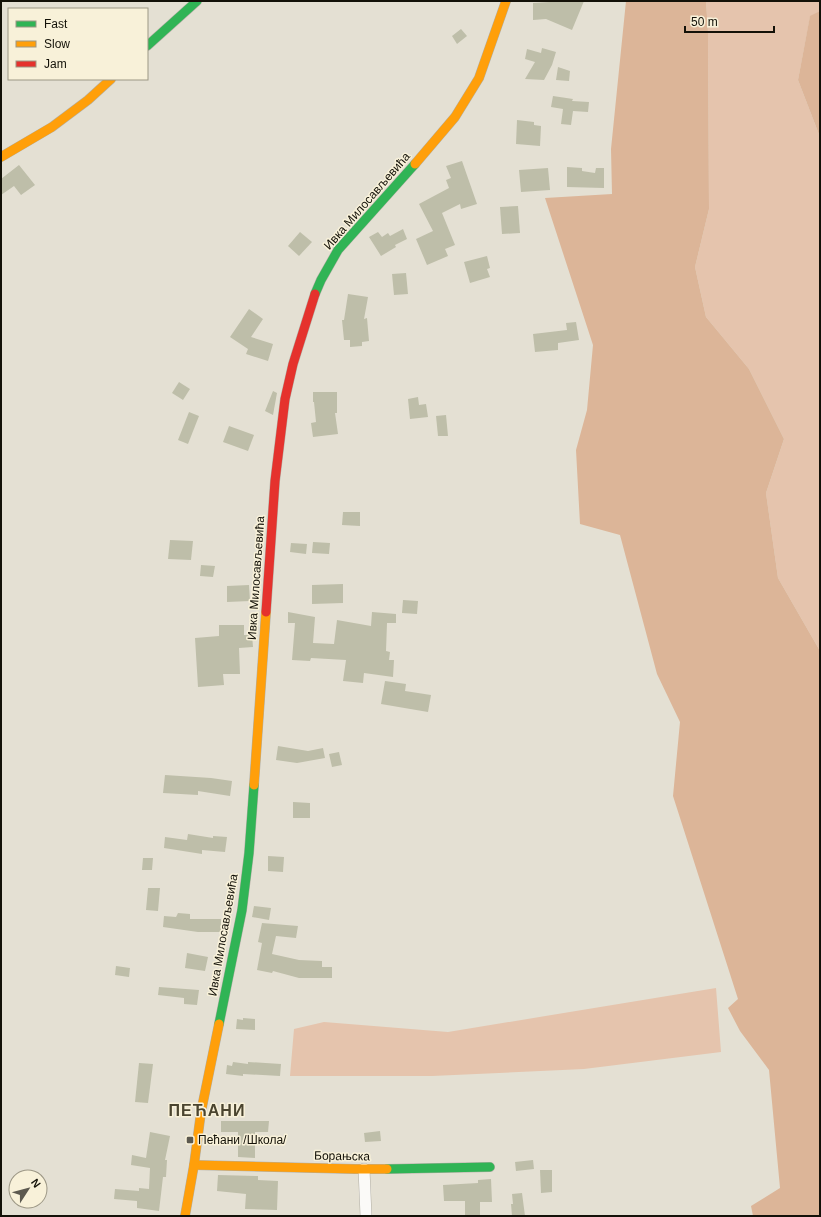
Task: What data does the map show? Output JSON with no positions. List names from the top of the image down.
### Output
{
  "streets": {
    "street": ["Ивка Милосављевића", "Борањска"]
  },
  "crossings": [
    ["Ивка Милосављевића", "Борањска"]
  ],
  "districts": ["ПЕЋАНИ"],
  "places": {
    "transit": ["Пећани /Школа/"]
  },
  "legend": ["Fast", "Slow", "Jam"],
  "scale_bar": "50 m",
  "north": "top right"
}
